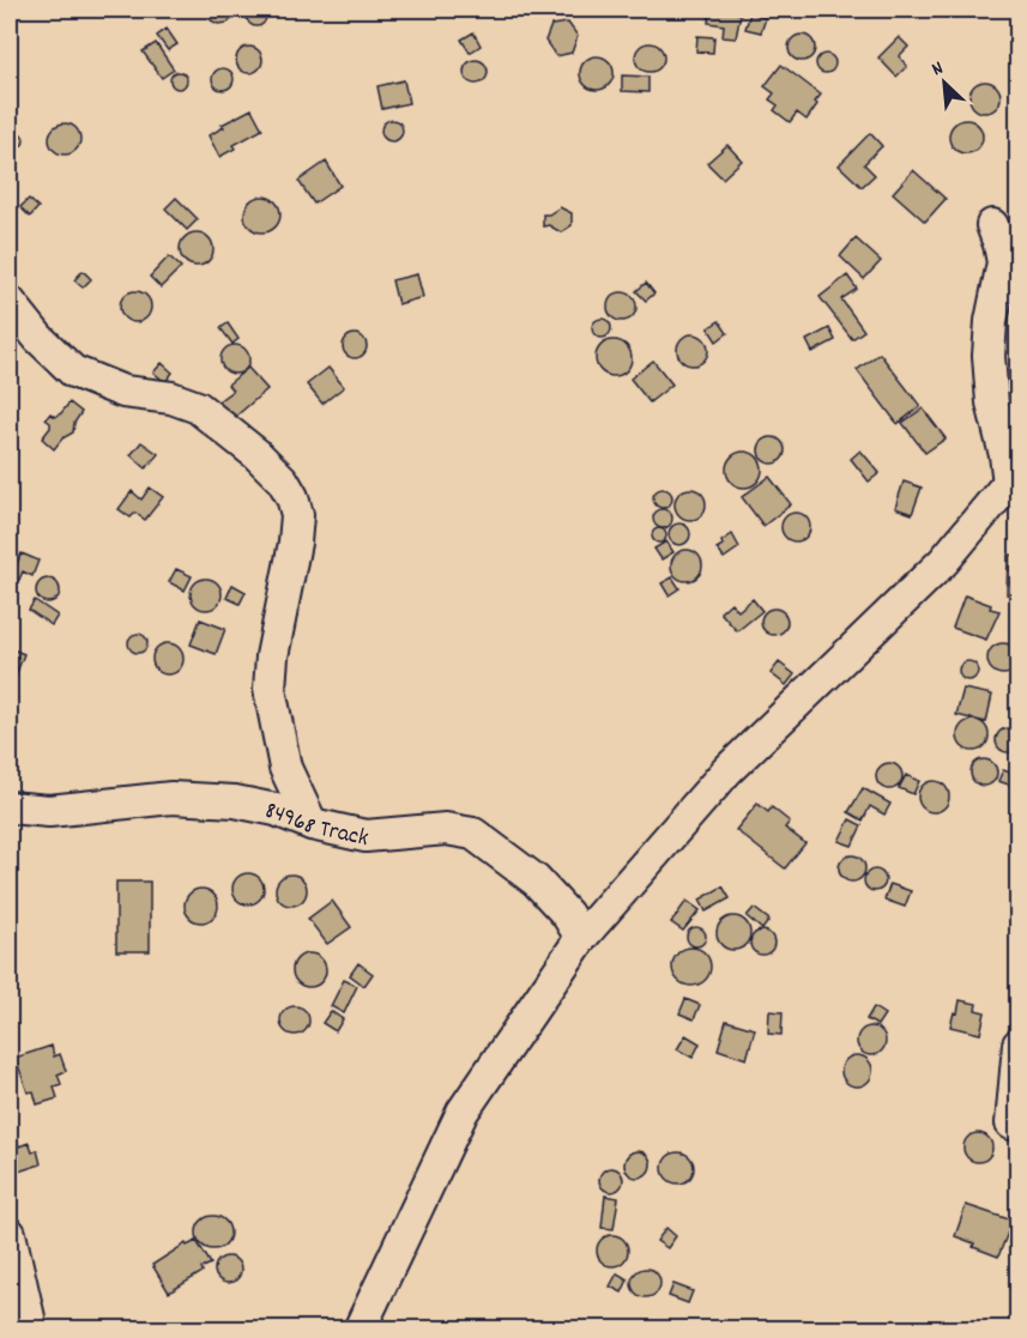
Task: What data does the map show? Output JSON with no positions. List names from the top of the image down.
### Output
{
  "streets": {
    "street": ["84968 Track"]
  },
  "north": "top left"
}
